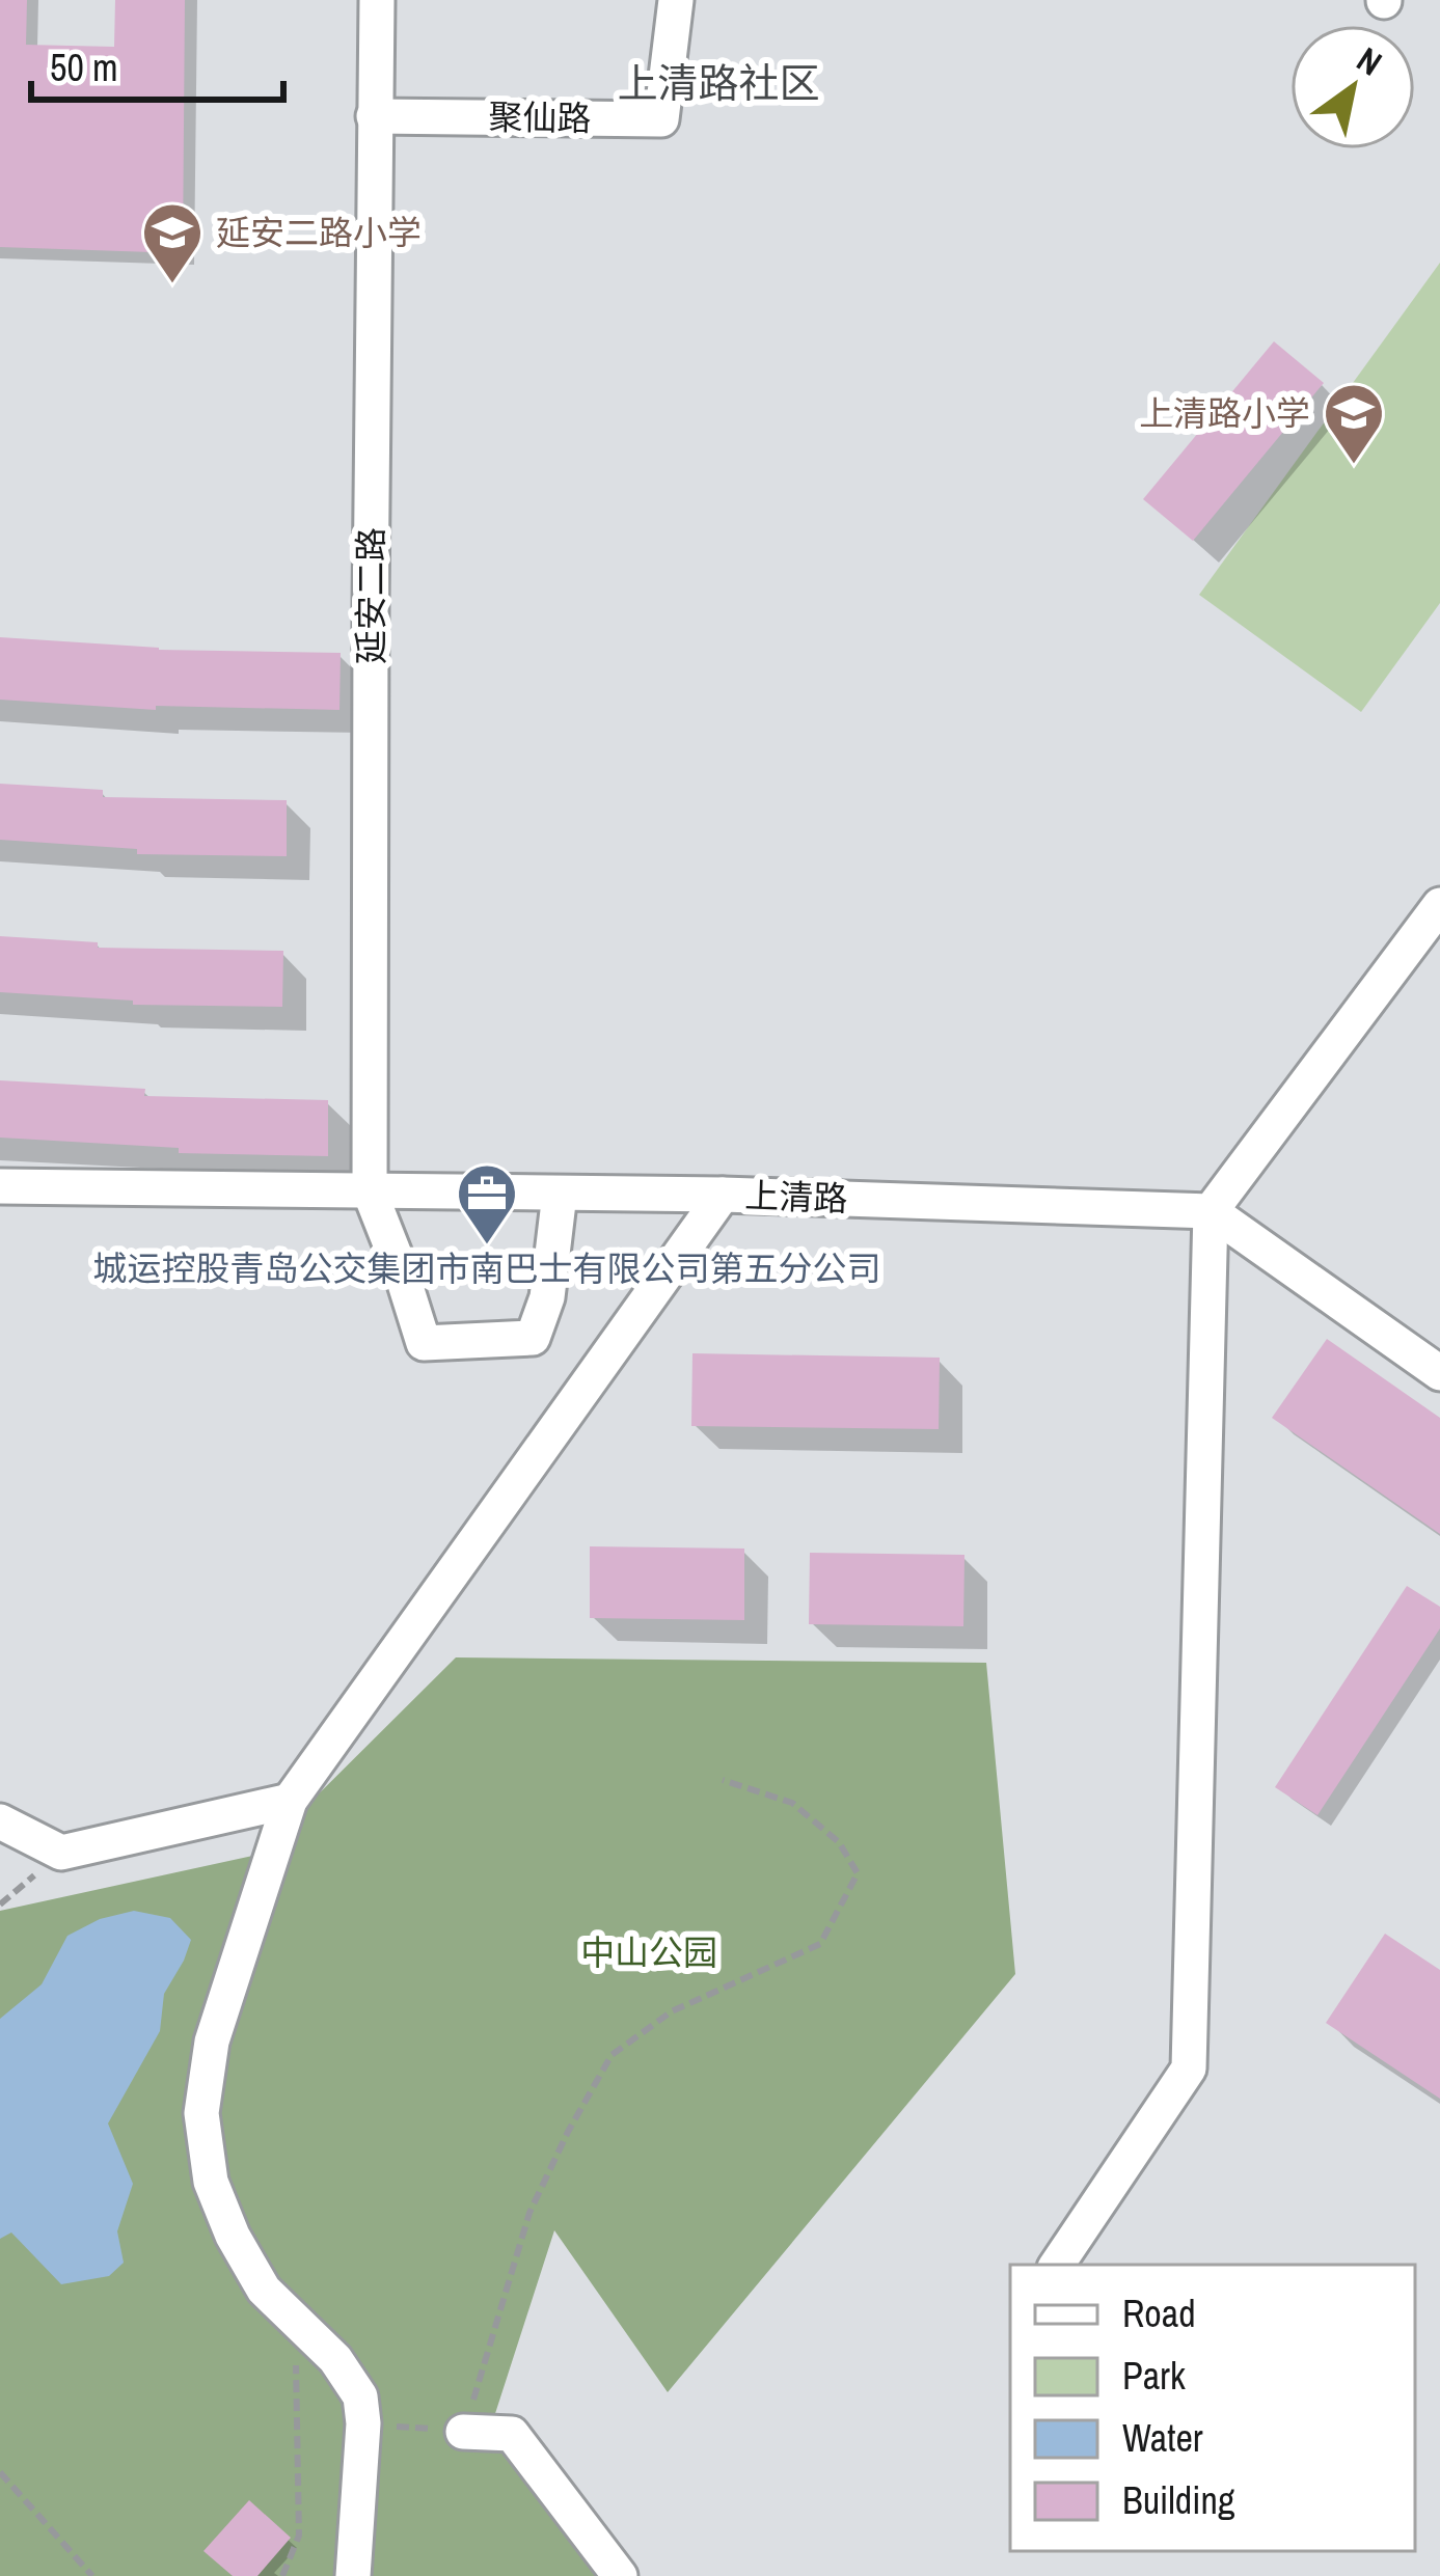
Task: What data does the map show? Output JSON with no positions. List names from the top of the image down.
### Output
{
  "streets": {
    "street": ["聚仙路", "延安二路", "上清路"]
  },
  "crossings": [
    ["聚仙路", "延安二路"],
    ["延安二路", "上清路"]
  ],
  "districts": ["上清路社区"],
  "parks": ["中山公园"],
  "places": {
    "school or university": ["延安二路小学", "上清路小学"],
    "office": ["城运控股青岛公交集团市南巴士有限公司第五分公司"]
  },
  "legend": [
    "Road",
    "Park",
    "Water",
    "Building"
  ],
  "scale_bar": "50 m",
  "north": "top right"
}
